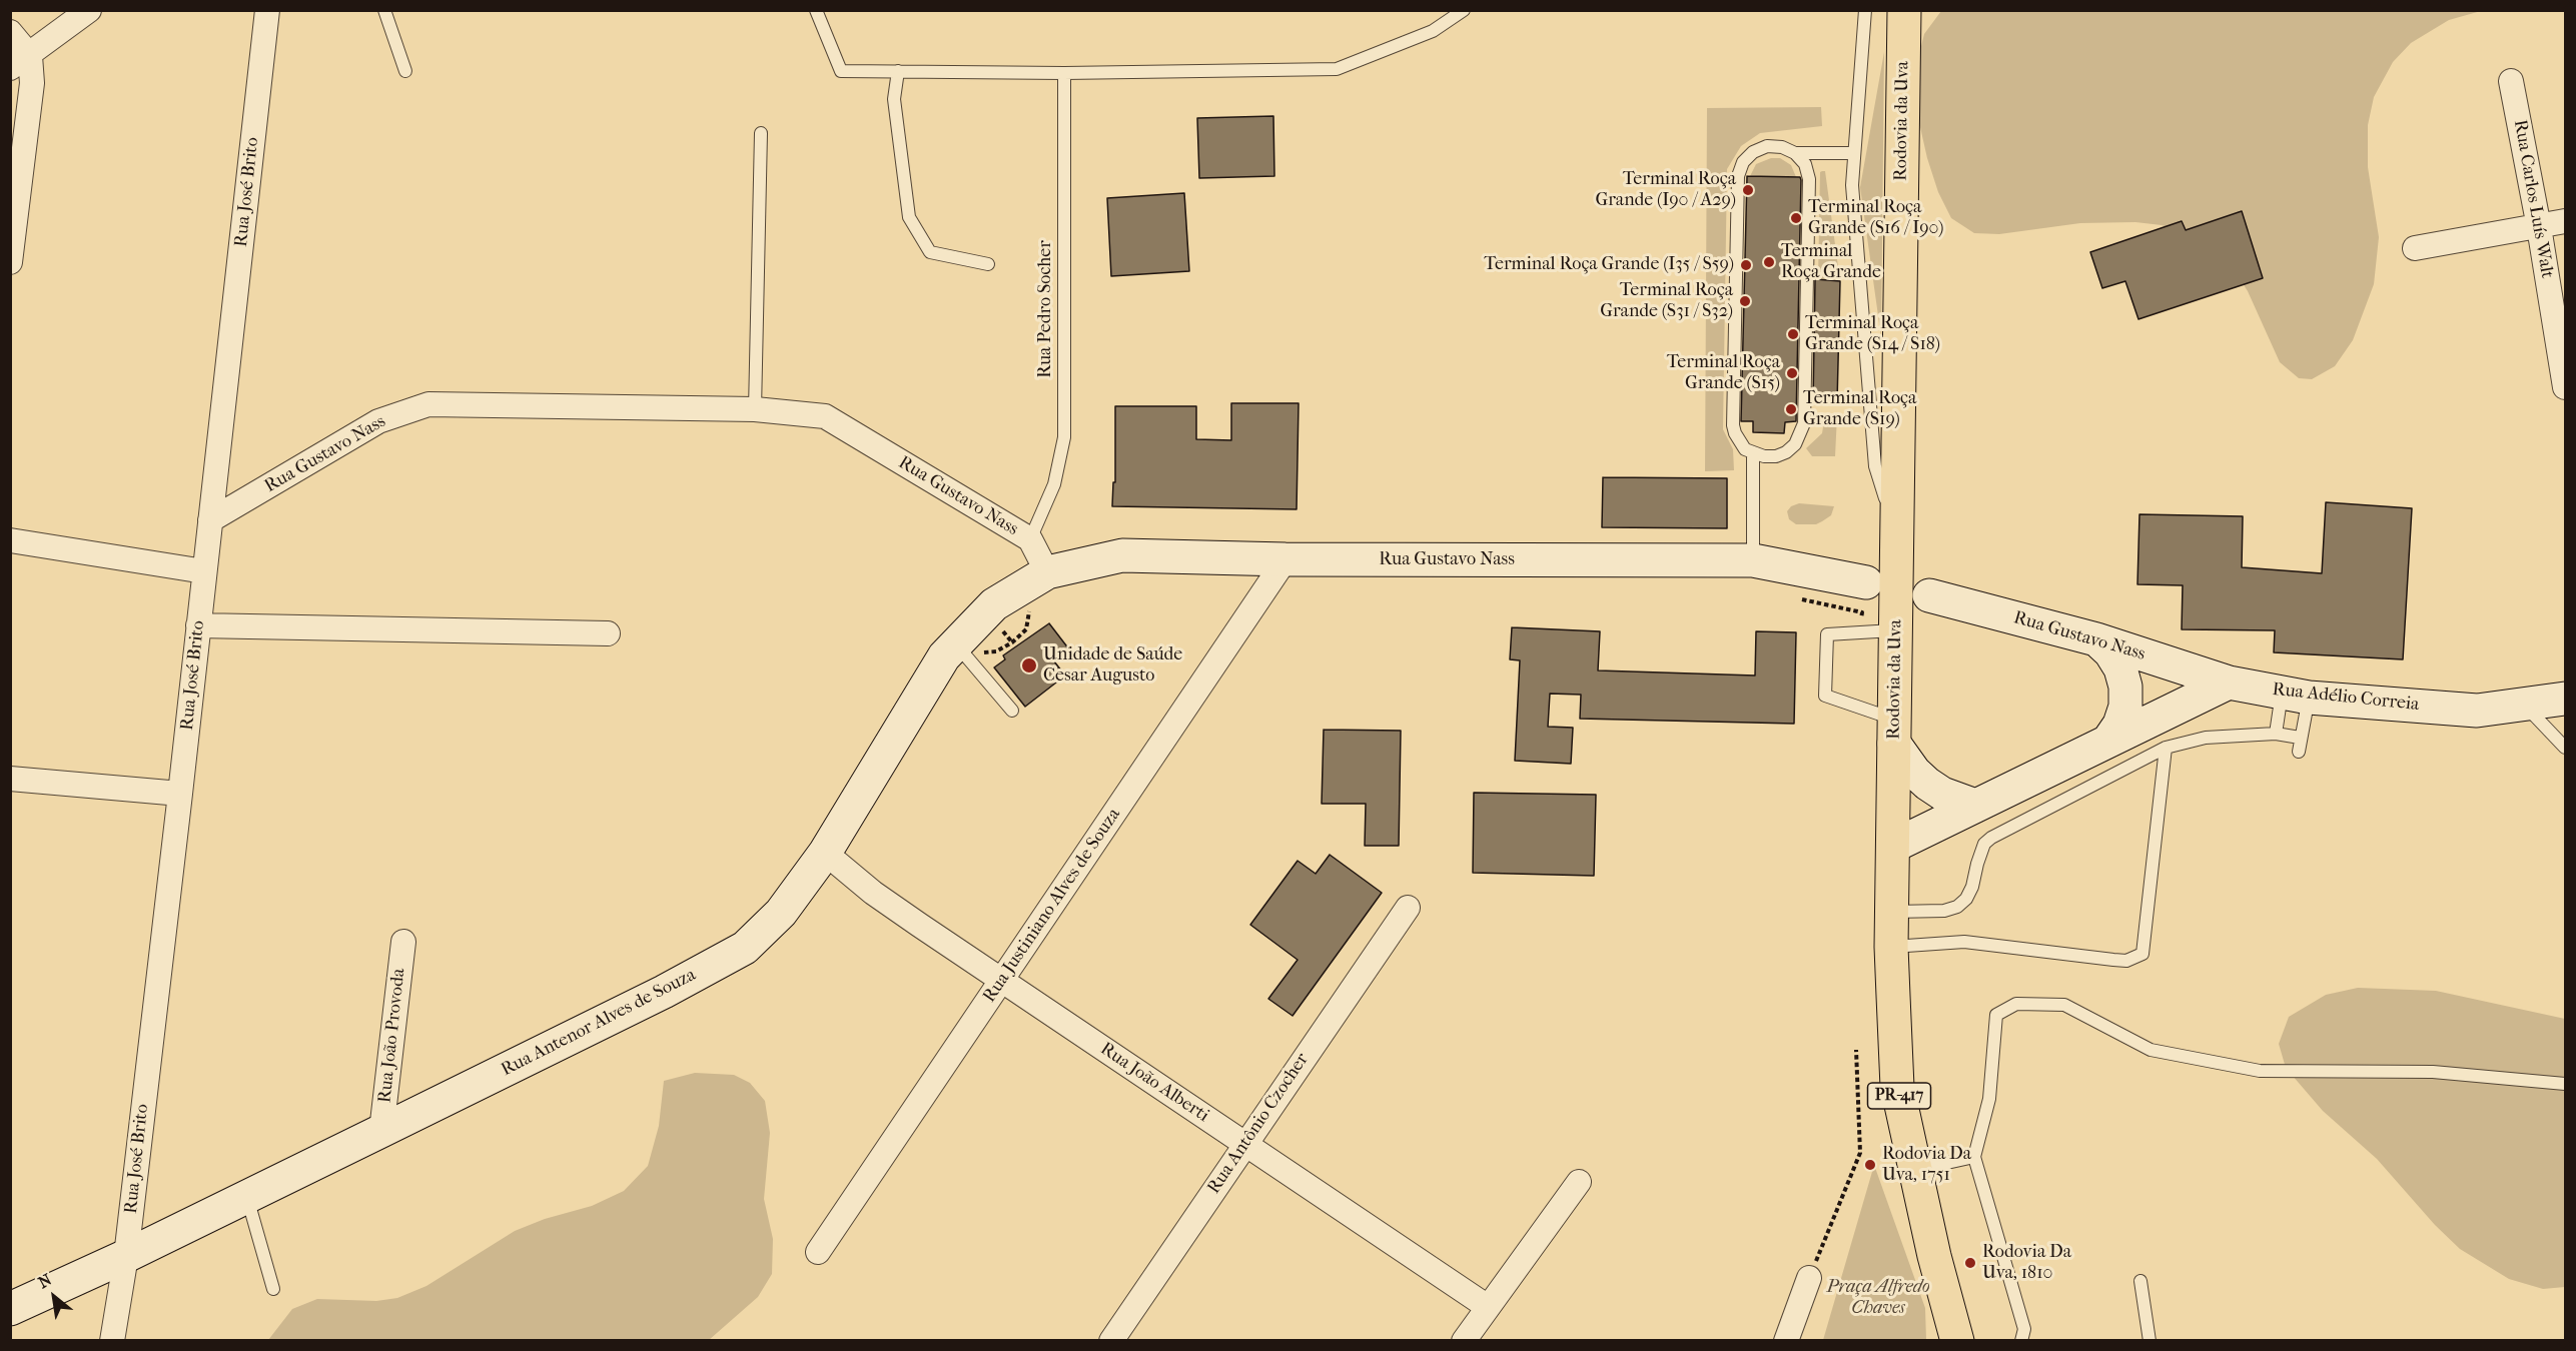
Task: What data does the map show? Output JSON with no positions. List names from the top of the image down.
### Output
{
  "streets": {
    "highway": ["Rodovia da Uva", "PR-417"],
    "main road": ["Rua Gustavo Nass", "Rua Adélio Correia", "Rua Antenor Alves de Souza"],
    "street": [
      "Rua José Brito",
      "Rua Carlos Luís Walt",
      "Rua Justiniano Alves de Souza",
      "Rua João Provoda",
      "Rua João Alberti",
      "Rua Antônio Czocher"
    ],
    "lane": ["Rua Pedro Socher"]
  },
  "crossings": [
    ["Rua José Brito", "Rua Gustavo Nass"],
    ["Rua José Brito", "Rua Antenor Alves de Souza"],
    ["Rua Pedro Socher", "Rua Gustavo Nass"],
    ["Rua Gustavo Nass", "Rua Adélio Correia"],
    ["Rua Gustavo Nass", "Rua Justiniano Alves de Souza"],
    ["Rua Gustavo Nass", "Rua Antenor Alves de Souza"],
    ["Rua Justiniano Alves de Souza", "Rua João Alberti"],
    ["Rua Antenor Alves de Souza", "Rua João Provoda"],
    ["Rua Antenor Alves de Souza", "Rua João Alberti"],
    ["Rua João Alberti", "Rua Antônio Czocher"]
  ],
  "parks": ["Praça Alfredo Chaves"],
  "places": [
    "Terminal Roça Grande (I90 / A29)",
    "Terminal Roça Grande (S16 / I90)",
    "Terminal Roça Grande",
    "Terminal Roça Grande (I35 / S59)",
    "Terminal Roça Grande (S31 / S32)",
    "Terminal Roça Grande (S14 / S18)",
    "Terminal Roça Grande (S15)",
    "Terminal Roça Grande (S19)",
    "Unidade de Saúde Cesar Augusto",
    "Rodovia Da Uva, 1751",
    "Rodovia Da Uva, 1810"
  ],
  "north": "top left"
}
